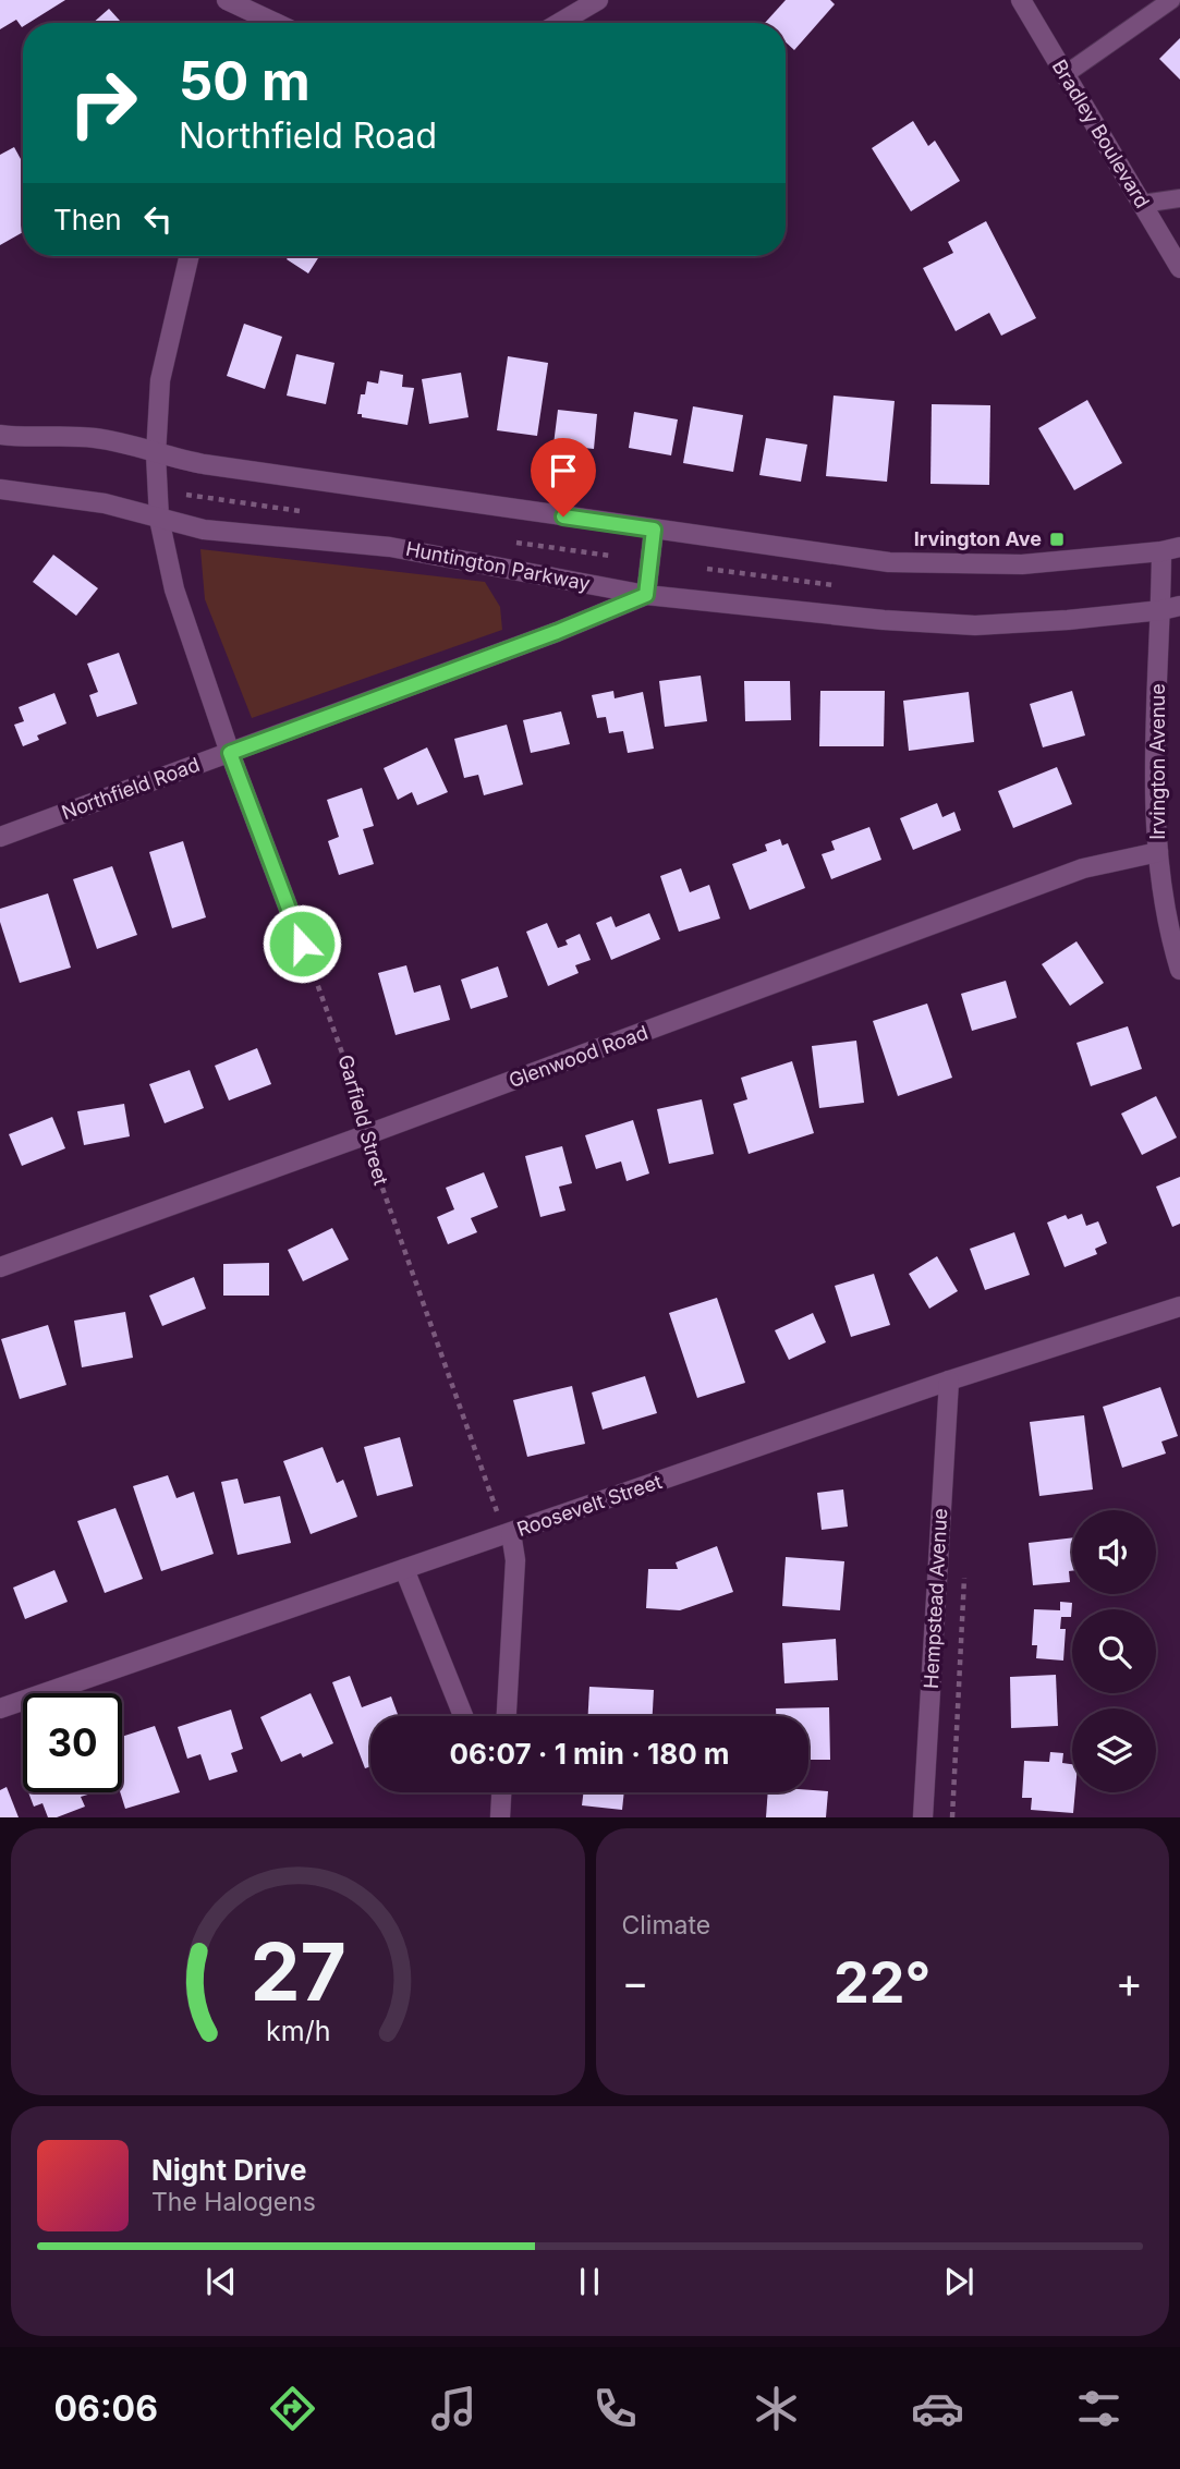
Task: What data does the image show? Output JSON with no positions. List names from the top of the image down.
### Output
{
  "streets": {
    "street": [
      "Bradley Boulevard",
      "Huntington Parkway",
      "Irvington Avenue",
      "Northfield Road",
      "Glenwood Road",
      "Roosevelt Street",
      "Hempstead Avenue"
    ],
    "path": ["Garfield Street"]
  },
  "crossings": [
    ["Huntington Parkway", "Irvington Avenue"],
    ["Huntington Parkway", "Northfield Road"],
    ["Irvington Avenue", "Glenwood Road"],
    ["Glenwood Road", "Garfield Street"],
    ["Garfield Street", "Roosevelt Street"],
    ["Roosevelt Street", "Hempstead Avenue"]
  ],
  "places": {
    "transit": ["Irvington Ave"]
  },
  "page": {
    "turn": ["50 m", "Northfield Road"],
    "then": "Then",
    "limit": "30",
    "trip": "06:07 · 1 min · 180 m",
    "tile": "Climate",
    "heat": ["−", "22°", "+"],
    "song": ["Night Drive", "The Halogens"],
    "tabs": "06:06",
    "gauge": ["27", "km/h"]
  }
}
